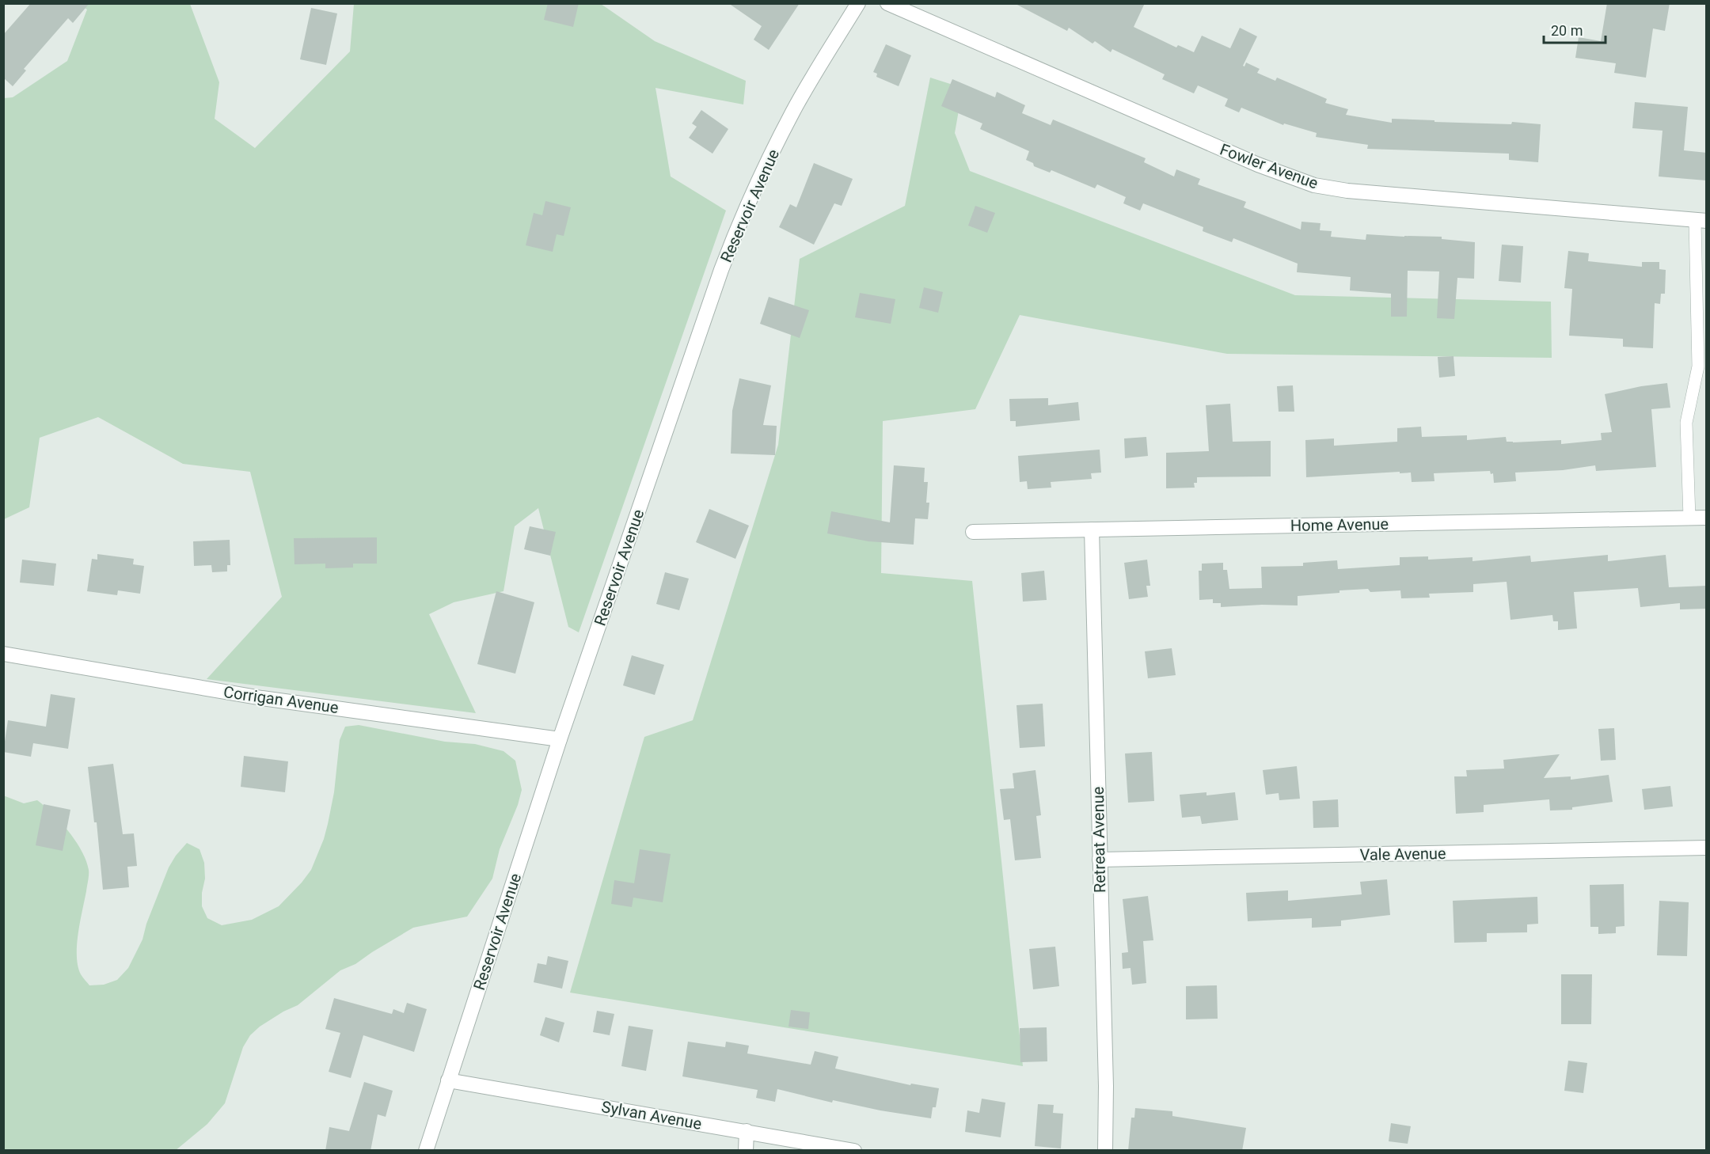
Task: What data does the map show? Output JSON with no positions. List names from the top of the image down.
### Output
{
  "streets": {
    "street": [
      "Fowler Avenue",
      "Reservoir Avenue",
      "Home Avenue",
      "Corrigan Avenue",
      "Retreat Avenue",
      "Vale Avenue",
      "Sylvan Avenue"
    ]
  },
  "crossings": [
    ["Reservoir Avenue", "Corrigan Avenue"],
    ["Reservoir Avenue", "Sylvan Avenue"],
    ["Home Avenue", "Retreat Avenue"],
    ["Retreat Avenue", "Vale Avenue"]
  ],
  "scale_bar": "20 m"
}
